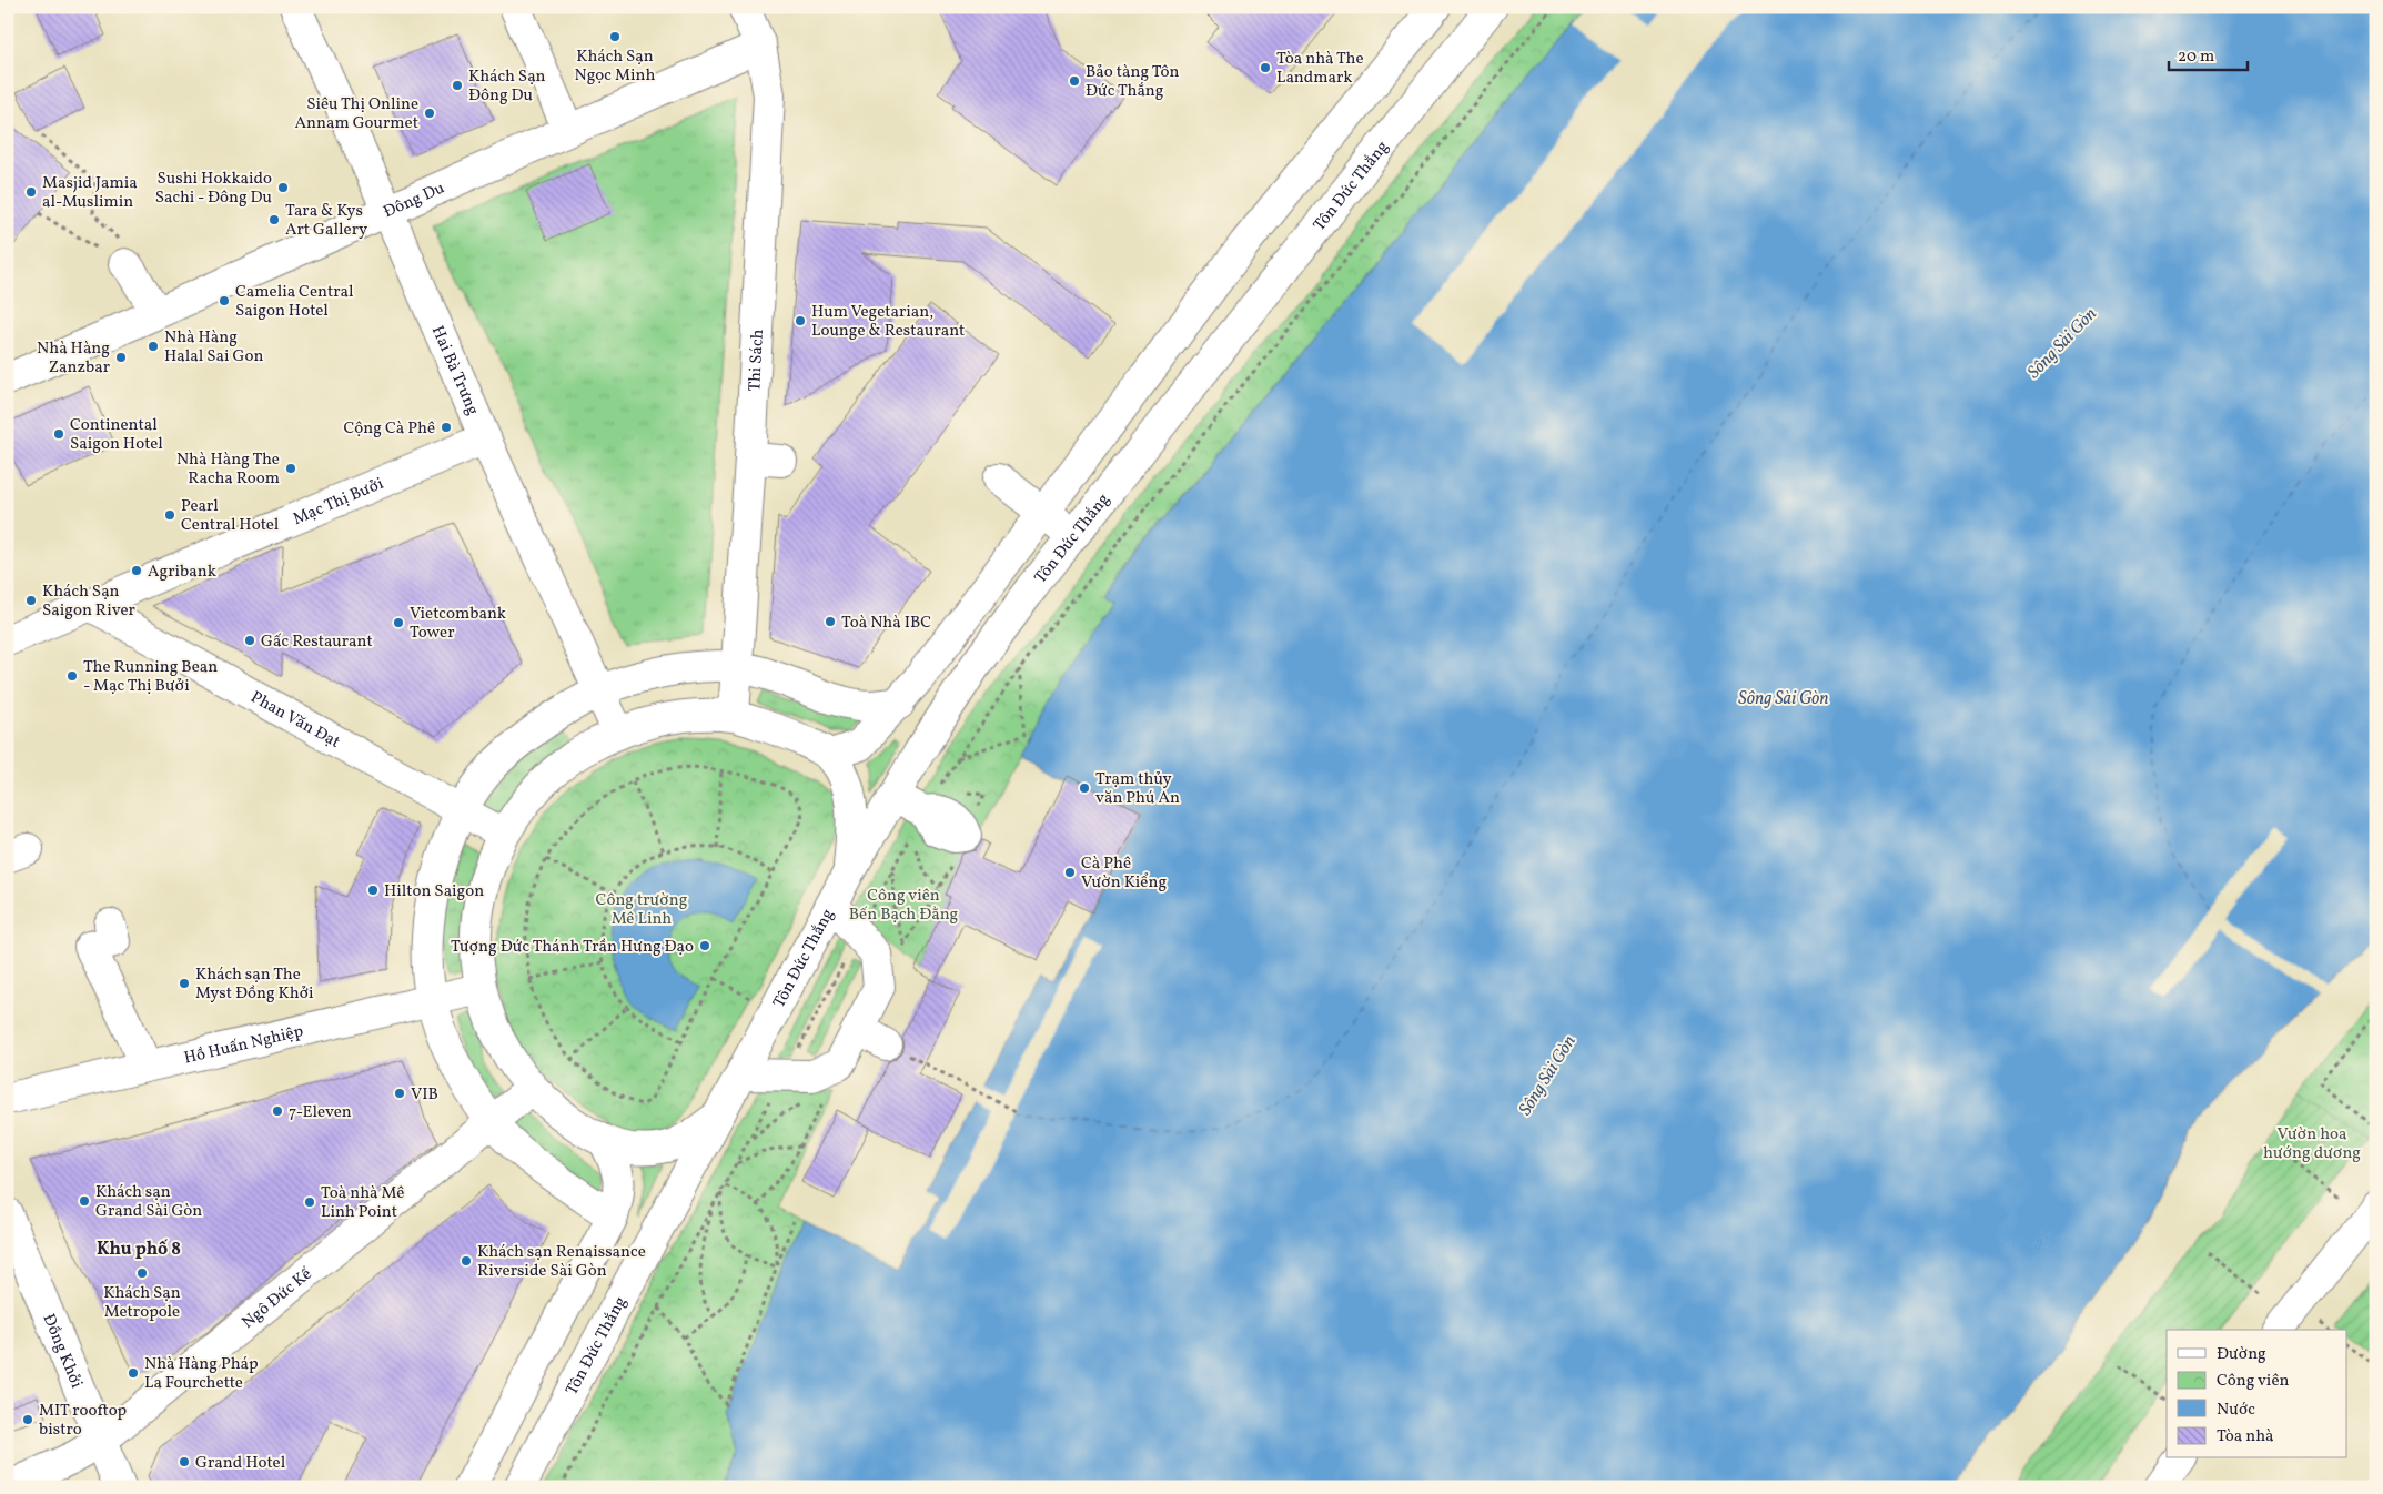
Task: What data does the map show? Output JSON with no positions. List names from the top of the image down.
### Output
{
  "streets": {
    "street": [
      "Tôn Đức Thắng",
      "Đông Du",
      "Thi Sách",
      "Hai Bà Trưng",
      "Mạc Thị Bưởi",
      "Phan Văn Ðạt",
      "Hồ Huấn Nghiệp",
      "Ngô Ðức Kế",
      "Tôn Ðức Thắng",
      "Ðồng Khởi"
    ]
  },
  "crossings": [
    ["Tôn Đức Thắng", "Tôn Ðức Thắng"],
    ["Đông Du", "Thi Sách"],
    ["Đông Du", "Hai Bà Trưng"],
    ["Hai Bà Trưng", "Mạc Thị Bưởi"],
    ["Mạc Thị Bưởi", "Phan Văn Ðạt"],
    ["Ngô Ðức Kế", "Ðồng Khởi"]
  ],
  "districts": ["Khu phố 8"],
  "water": ["Sông Sài Gòn"],
  "parks": ["Công viên Bến Bạch Đằng", "Công trường Mê Linh", "Vườn hoa hướng dương"],
  "places": [
    "Khách Sạn Ngọc Minh",
    "Tòa nhà The Landmark",
    "Bảo tàng Tôn Đức Thắng",
    "Khách Sạn Đông Du",
    "Siêu Thị Online Annam Gourmet",
    "Sushi Hokkaido Sachi - Đông Du",
    "Masjid Jamia al-Muslimin",
    "Tara & Kys Art Gallery",
    "Camelia Central Saigon Hotel",
    "Hum Vegetarian, Lounge & Restaurant",
    "Nhà Hàng Halal Sai Gon",
    "Nhà Hàng Zanzbar",
    "Cộng Cà Phê",
    "Continental Saigon Hotel",
    "Nhà Hàng The Racha Room",
    "Pearl Central Hotel",
    "Agribank",
    "Khách Sạn Saigon River",
    "Toà Nhà IBC",
    "Vietcombank Tower",
    "Gấc Restaurant",
    "The Running Bean - Mạc Thị Bưởi",
    "Trạm thủy văn Phú An",
    "Cà Phê Vườn Kiểng",
    "Hilton Saigon",
    "Tượng Đức Thánh Trần Hưng Đạo",
    "Khách sạn The Myst Đồng Khởi",
    "VIB",
    "7-Eleven",
    "Khách sạn Grand Sài Gòn",
    "Toà nhà Mê Linh Point",
    "Khách sạn Renaissance Riverside Sài Gòn",
    "Khách Sạn Metropole",
    "Nhà Hàng Pháp La Fourchette",
    "MIT rooftop bistro",
    "Grand Hotel"
  ],
  "legend": [
    "Đường",
    "Công viên",
    "Nước",
    "Tòa nhà"
  ],
  "scale_bar": "20 m"
}
